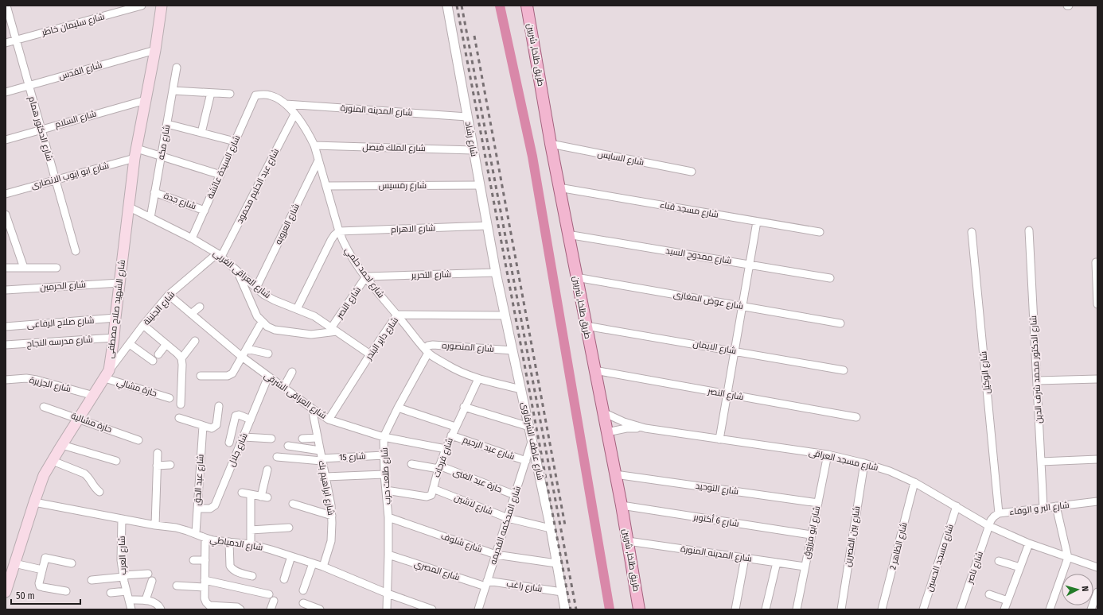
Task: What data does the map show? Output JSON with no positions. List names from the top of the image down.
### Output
{
  "streets": {
    "main road": ["طريق طلخا, شربين", "شارع الشهيد صلاح مصطفى"],
    "street": [
      "شارع سليمان خاطر",
      "شارع القدس",
      "شارع المدينه المنورة",
      "شارع السلام",
      "شارع الدكتور همام",
      "شارع رشاد",
      "شارع مكه",
      "شارع الملك فيصل",
      "شارع السايس",
      "شارع السيدة عائشة",
      "شارع ابو ايوب الانصارى",
      "شارع رمسيس",
      "شارع عبد الحليم محمود",
      "شارع جدة",
      "شارع مسجد قباء",
      "شارع العروبه",
      "شارع الاهرام",
      "شارع ممدوح السيد",
      "شارع احمد حلمي",
      "شارع العراقى الغربى",
      "شارع التحرير",
      "شارع الحرمين",
      "شارع عوض المغازى",
      "شارع النصر",
      "شارع الجنينة",
      "شارع صلاح الرفاعى",
      "شارع داير البندر",
      "شارع مدرسه النجاح",
      "شارع المنصوره",
      "شارع الايمان",
      "شارع الدكتور محمد شرف الدين",
      "شارع الوكيل",
      "شارع الجزيرة",
      "حارة مشالي",
      "شارع العراقى الشرقى",
      "حارة مشالية",
      "شارع عاطف الشرقاوى",
      "شارع عبد الرحيم",
      "شارع جلال",
      "شارع 15",
      "شارع فرحات",
      "شارع مسجد العراقى",
      "شارع طلعت حرب",
      "شارع عبد الحق",
      "حارة عبد الغنى",
      "شارع ابراهيم بك",
      "شارع التوحيد",
      "شارع لاشين",
      "شارع البر و الوفاء",
      "شارع 6 أكتوبر",
      "شارع المحكمه القديمه",
      "شارع ابو مرزوق",
      "شارع بين القصرين",
      "شارع شلوف",
      "شارع الدمياطي",
      "شارع الظاهر 2",
      "شارع العرب",
      "شارع مسجد الحسين",
      "شارع ناصر",
      "شارع المصري",
      "شارع راغب"
    ]
  },
  "crossings": [
    ["شارع سليمان خاطر", "شارع الدكتور همام"],
    ["طريق طلخا, شربين", "شارع المدينه المنورة"],
    ["طريق طلخا, شربين", "شارع السايس"],
    ["طريق طلخا, شربين", "شارع مسجد قباء"],
    ["طريق طلخا, شربين", "شارع ممدوح السيد"],
    ["طريق طلخا, شربين", "شارع عوض المغازى"],
    ["طريق طلخا, شربين", "شارع النصر"],
    ["طريق طلخا, شربين", "شارع الايمان"],
    ["طريق طلخا, شربين", "شارع مسجد العراقى"],
    ["طريق طلخا, شربين", "شارع التوحيد"],
    ["طريق طلخا, شربين", "شارع 6 أكتوبر"],
    ["شارع القدس", "شارع الدكتور همام"],
    ["شارع القدس", "شارع الشهيد صلاح مصطفى"],
    ["شارع المدينه المنورة", "شارع رشاد"],
    ["شارع المدينه المنورة", "شارع احمد حلمي"],
    ["شارع المدينه المنورة", "شارع ابو مرزوق"],
    ["شارع السلام", "شارع الدكتور همام"],
    ["شارع السلام", "شارع الشهيد صلاح مصطفى"],
    ["شارع الدكتور همام", "شارع ابو ايوب الانصارى"],
    ["شارع رشاد", "شارع الملك فيصل"],
    ["شارع رشاد", "شارع رمسيس"],
    ["شارع رشاد", "شارع الاهرام"],
    ["شارع رشاد", "شارع التحرير"],
    ["شارع رشاد", "شارع عاطف الشرقاوى"],
    ["شارع مكه", "شارع جدة"],
    ["شارع مكه", "شارع العراقى الغربى"],
    ["شارع الملك فيصل", "شارع احمد حلمي"],
    ["شارع السيدة عائشة", "شارع جدة"],
    ["شارع السيدة عائشة", "شارع احمد حلمي"],
    ["شارع السيدة عائشة", "شارع العراقى الغربى"],
    ["شارع ابو ايوب الانصارى", "شارع الشهيد صلاح مصطفى"],
    ["شارع رمسيس", "شارع احمد حلمي"],
    ["شارع عبد الحليم محمود", "شارع احمد حلمي"],
    ["شارع عبد الحليم محمود", "شارع العراقى الغربى"],
    ["شارع عبد الحليم محمود", "شارع الجنينة"],
    ["شارع العروبه", "شارع احمد حلمي"],
    ["شارع العروبه", "شارع العراقى الغربى"],
    ["شارع الاهرام", "شارع احمد حلمي"],
    ["شارع احمد حلمي", "شارع التحرير"],
    ["شارع احمد حلمي", "شارع النصر"],
    ["شارع احمد حلمي", "شارع داير البندر"],
    ["شارع احمد حلمي", "شارع المنصوره"],
    ["شارع احمد حلمي", "شارع عاطف الشرقاوى"],
    ["شارع احمد حلمي", "شارع فرحات"],
    ["شارع احمد حلمي", "شارع طلعت حرب"],
    ["شارع العراقى الغربى", "شارع النصر"],
    ["شارع العراقى الغربى", "شارع الجنينة"],
    ["شارع العراقى الغربى", "شارع الشهيد صلاح مصطفى"],
    ["شارع العراقى الغربى", "شارع داير البندر"],
    ["شارع التحرير", "شارع النصر"],
    ["شارع التحرير", "شارع عاطف الشرقاوى"],
    ["شارع الحرمين", "شارع الشهيد صلاح مصطفى"],
    ["شارع الجنينة", "شارع الشهيد صلاح مصطفى"],
    ["شارع الجنينة", "حارة مشالي"],
    ["شارع الجنينة", "شارع العراقى الشرقى"],
    ["شارع الشهيد صلاح مصطفى", "شارع صلاح الرفاعى"],
    ["شارع الشهيد صلاح مصطفى", "شارع مدرسه النجاح"],
    ["شارع الشهيد صلاح مصطفى", "شارع الجزيرة"],
    ["شارع الشهيد صلاح مصطفى", "حارة مشالي"],
    ["شارع الشهيد صلاح مصطفى", "حارة مشالية"],
    ["شارع الشهيد صلاح مصطفى", "شارع الدمياطي"],
    ["شارع داير البندر", "شارع العراقى الشرقى"],
    ["شارع داير البندر", "شارع عاطف الشرقاوى"],
    ["شارع المنصوره", "شارع عاطف الشرقاوى"],
    ["شارع المنصوره", "شارع طلعت حرب"],
    ["شارع الدكتور محمد شرف الدين", "شارع البر و الوفاء"],
    ["شارع الوكيل", "شارع البر و الوفاء"],
    ["شارع العراقى الشرقى", "شارع جلال"],
    ["شارع العراقى الشرقى", "شارع فرحات"],
    ["شارع العراقى الشرقى", "شارع طلعت حرب"],
    ["شارع العراقى الشرقى", "شارع ابراهيم بك"],
    ["شارع عاطف الشرقاوى", "شارع لاشين"],
    ["شارع عاطف الشرقاوى", "شارع المحكمه القديمه"],
    ["شارع عاطف الشرقاوى", "شارع شلوف"],
    ["شارع عاطف الشرقاوى", "شارع راغب"],
    ["شارع عبد الرحيم", "شارع فرحات"],
    ["شارع عبد الرحيم", "شارع المحكمه القديمه"],
    ["شارع جلال", "شارع عبد الحق"],
    ["شارع 15", "شارع طلعت حرب"],
    ["شارع 15", "شارع ابراهيم بك"],
    ["شارع فرحات", "شارع طلعت حرب"],
    ["شارع فرحات", "حارة عبد الغنى"],
    ["شارع فرحات", "شارع لاشين"],
    ["شارع مسجد العراقى", "شارع البر و الوفاء"],
    ["شارع مسجد العراقى", "شارع ابو مرزوق"],
    ["شارع مسجد العراقى", "شارع بين القصرين"],
    ["شارع مسجد العراقى", "شارع الظاهر 2"],
    ["شارع مسجد العراقى", "شارع مسجد الحسين"],
    ["شارع مسجد العراقى", "شارع ناصر"],
    ["شارع طلعت حرب", "شارع شلوف"],
    ["شارع طلعت حرب", "شارع الدمياطي"],
    ["شارع طلعت حرب", "شارع المصري"],
    ["شارع عبد الحق", "شارع الدمياطي"],
    ["حارة عبد الغنى", "شارع المحكمه القديمه"],
    ["شارع ابراهيم بك", "شارع الدمياطي"],
    ["شارع التوحيد", "شارع ابو مرزوق"],
    ["شارع لاشين", "شارع المحكمه القديمه"],
    ["شارع البر و الوفاء", "شارع ناصر"],
    ["شارع 6 أكتوبر", "شارع ابو مرزوق"],
    ["شارع المحكمه القديمه", "شارع شلوف"],
    ["شارع المحكمه القديمه", "شارع المصري"],
    ["شارع المحكمه القديمه", "شارع راغب"],
    ["شارع الدمياطي", "شارع العرب"],
    ["شارع المصري", "شارع راغب"]
  ],
  "scale_bar": "50 m",
  "north": "right"
}
